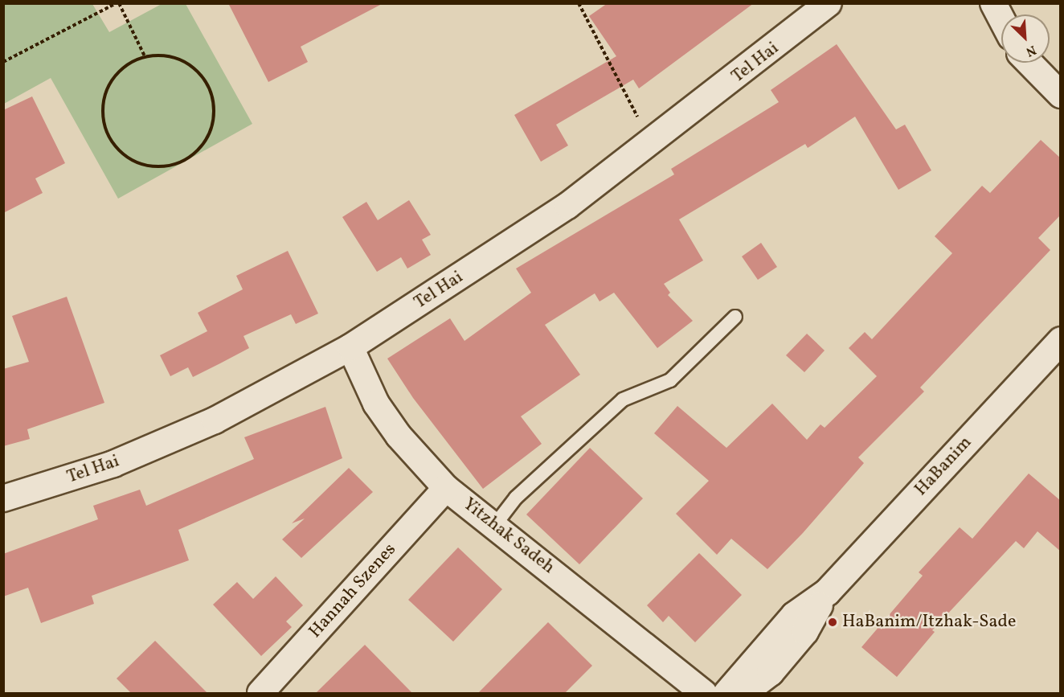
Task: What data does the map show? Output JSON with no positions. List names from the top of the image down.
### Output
{
  "streets": {
    "street": [
      "Tel Hai",
      "HaBanim",
      "Yitzhak Sadeh",
      "Hannah Szenes"
    ]
  },
  "crossings": [
    ["Tel Hai", "Yitzhak Sadeh"],
    ["Yitzhak Sadeh", "Hannah Szenes"]
  ],
  "places": ["HaBanim/Itzhak-Sade"],
  "north": "bottom right"
}
